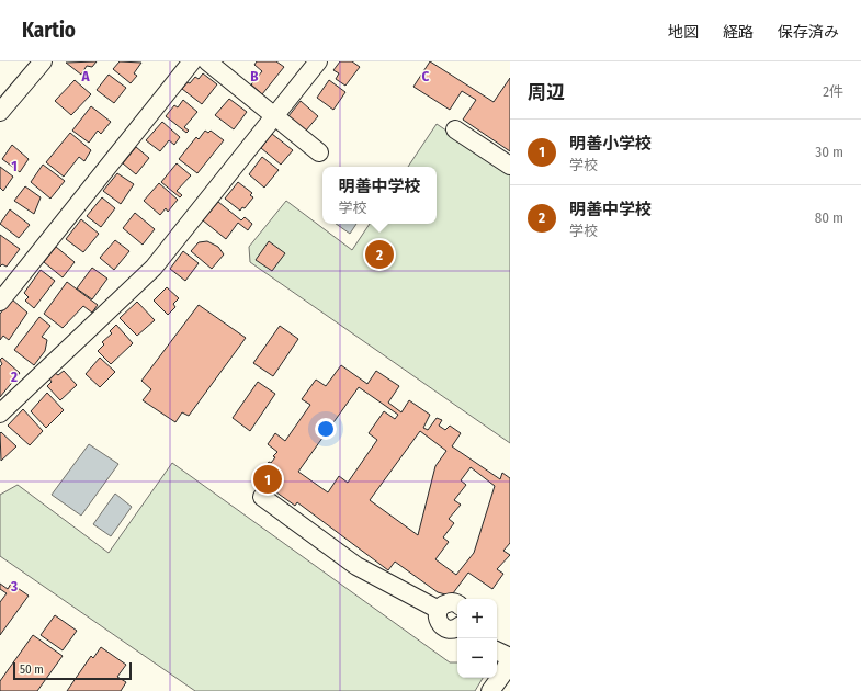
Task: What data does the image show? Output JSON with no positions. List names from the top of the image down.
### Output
{
  "scale_bar": "50 m",
  "page": {
    "header": "Kartio",
    "nav": ["地図", "経路", "保存済み"],
    "heading": ["周辺", "2件"],
    "list": [
      {
        "mark": "1",
        "name": "明善小学校",
        "note": "学校",
        "value": "30 m"
      },
      {
        "mark": "2",
        "name": "明善中学校",
        "note": "学校",
        "value": "80 m"
      }
    ],
    "popup": ["明善中学校", "学校"],
    "pins": ["2", "1"],
    "map_buttons": ["+", "−"],
    "scale": "50 m"
  },
  "grid": {
    "columns": ["A", "B", "C"],
    "rows": ["1", "2", "3"]
  }
}
